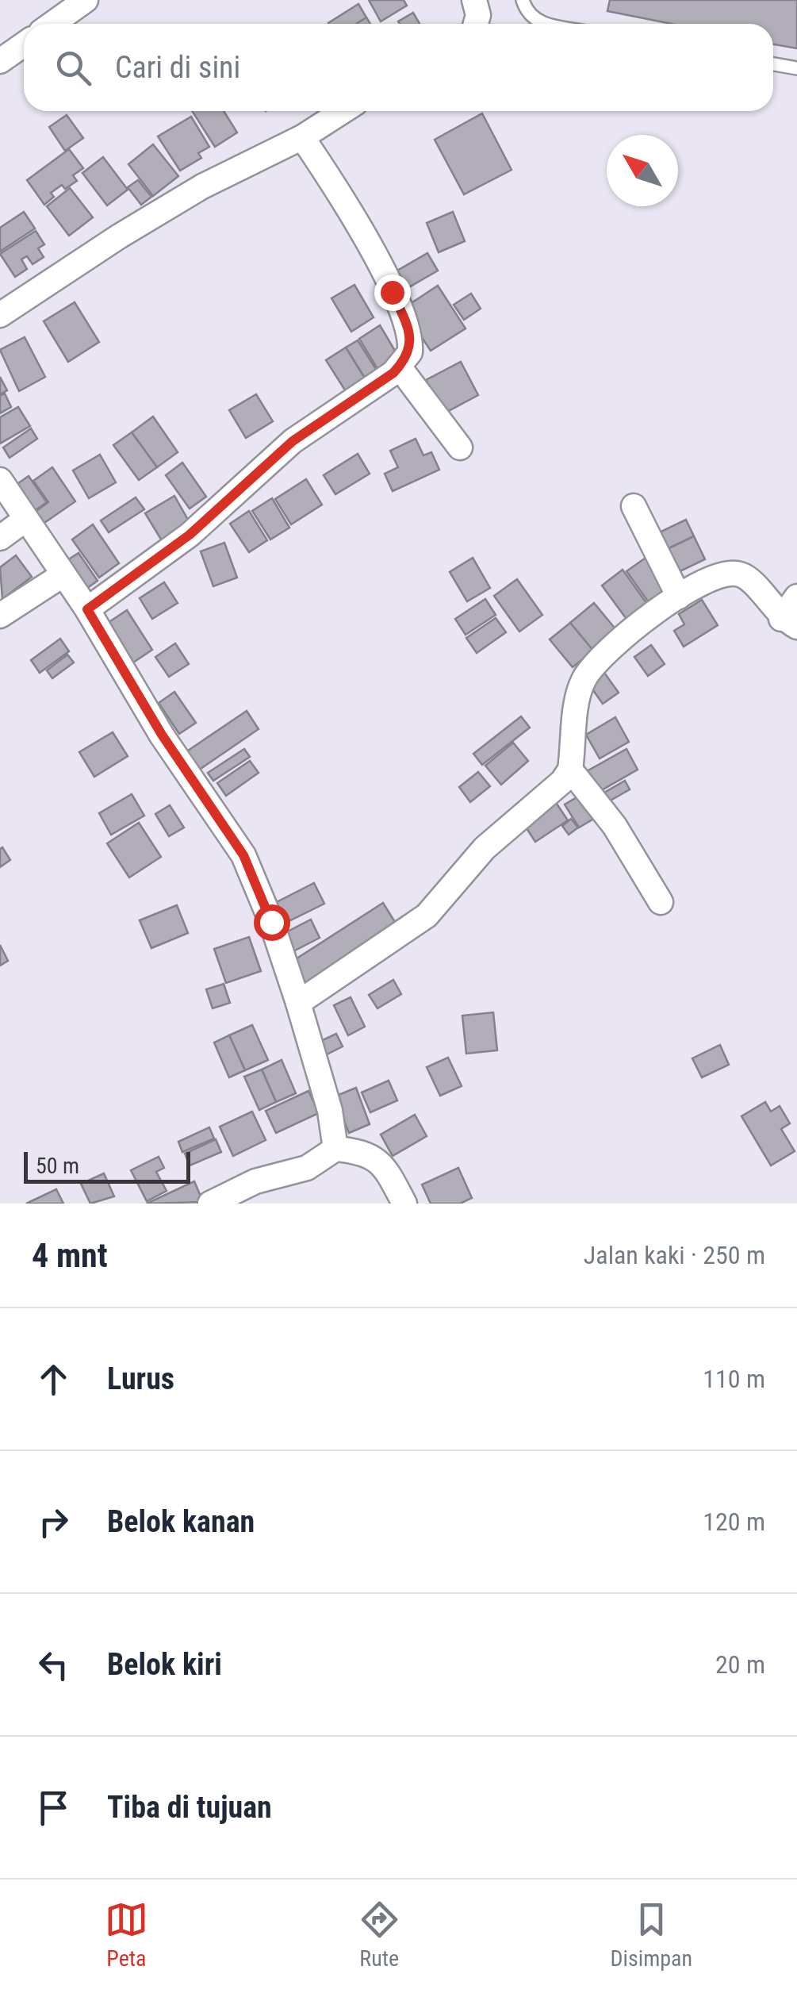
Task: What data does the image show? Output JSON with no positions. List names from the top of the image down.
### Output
{
  "scale_bar": "50 m",
  "north": "top left",
  "page": {
    "search": "Cari di sini",
    "scale": "50 m",
    "heading": ["4 mnt", "Jalan kaki · 250 m"],
    "list": [
      ["Lurus", "110 m"],
      ["Belok kanan", "120 m"],
      ["Belok kiri", "20 m"],
      "Tiba di tujuan"
    ],
    "nav": ["Peta", "Rute", "Disimpan"]
  }
}
